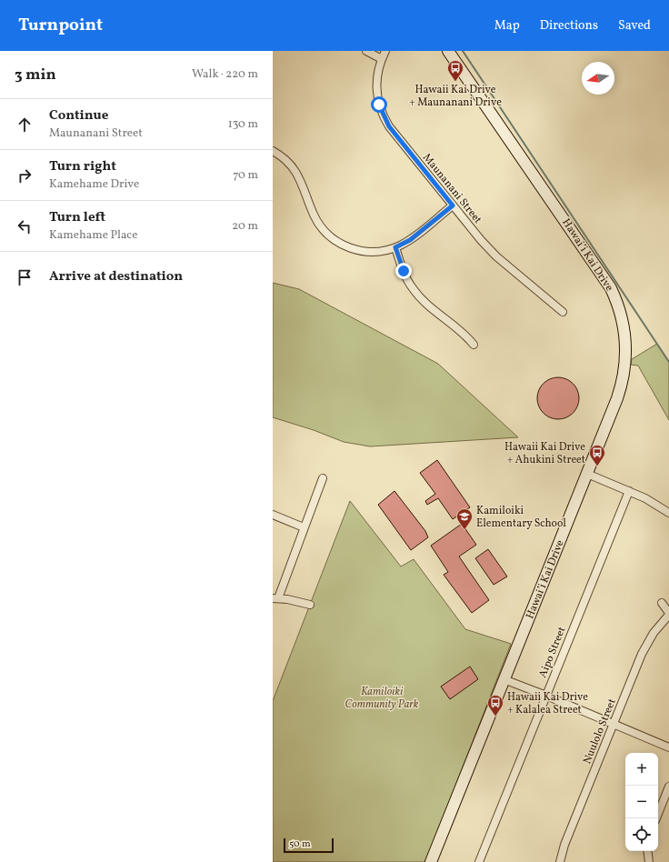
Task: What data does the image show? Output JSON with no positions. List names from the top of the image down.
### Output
{
  "streets": {
    "main road": ["Hawai’i Kai Drive"],
    "street": ["Maunanani Street", "Aipo Street", "Nuulolo Street"]
  },
  "parks": ["Kamiloiki Community Park"],
  "places": {
    "bus stop": ["Hawaii Kai Drive + Maunanani Drive", "Hawaii Kai Drive + Ahukini Street", "Hawaii Kai Drive + Kalalea Street"],
    "school or university": ["Kamiloiki Elementary School"]
  },
  "scale_bar": "50 m",
  "north": "left",
  "page": {
    "header": "Turnpoint",
    "nav": ["Map", "Directions", "Saved"],
    "heading": ["3 min", "Walk · 220 m"],
    "list": [
      ["Continue", "Maunanani Street", "130 m"],
      ["Turn right", "Kamehame Drive", "70 m"],
      ["Turn left", "Kamehame Place", "20 m"],
      "Arrive at destination"
    ],
    "map_buttons": ["+", "−"],
    "scale": "50 m"
  }
}
